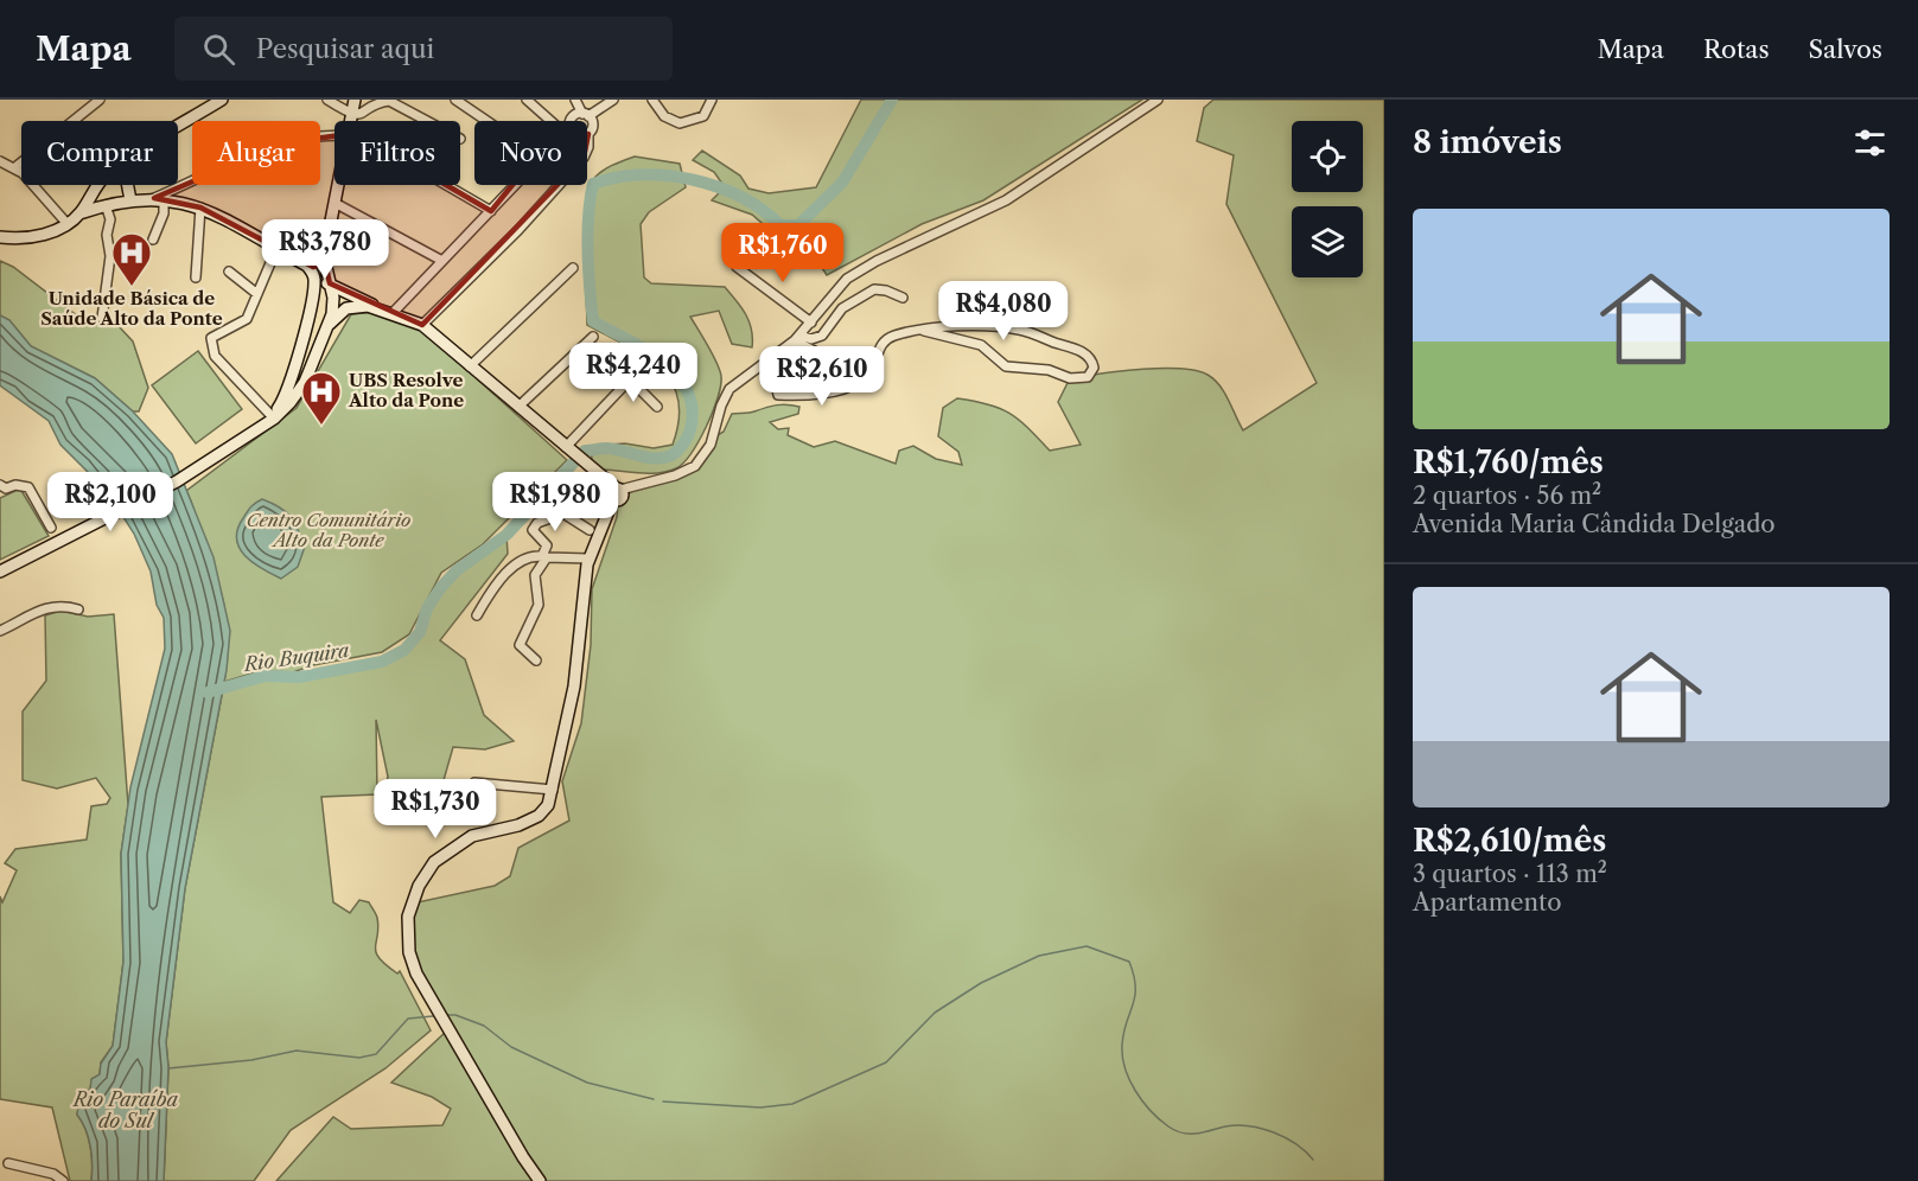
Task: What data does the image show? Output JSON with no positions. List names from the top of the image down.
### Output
{
  "water": ["Rio Buquira", "Rio Paraíba do Sul"],
  "parks": ["Centro Comunitário Alto da Ponte"],
  "places": {
    "hospital": ["Unidade Básica de Saúde Alto da Ponte", "UBS Resolve Alto da Pone"]
  },
  "page": {
    "header": "Mapa",
    "search": "Pesquisar aqui",
    "nav": ["Mapa", "Rotas", "Salvos"],
    "heading": "8 imóveis",
    "chip": [
      "Comprar",
      "Alugar",
      "Filtros",
      "Novo"
    ],
    "list": [
      {
        "name": "R$1,760/mês",
        "note": "2 quartos · 56 m² · Avenida Maria Cândida Delgado"
      },
      {
        "name": "R$2,610/mês",
        "note": "3 quartos · 113 m² · Apartamento"
      }
    ],
    "price": [
      "R$3,780",
      "R$1,760",
      "R$4,080",
      "R$4,240",
      "R$2,610",
      "R$2,100",
      "R$1,980",
      "R$1,730"
    ]
  }
}
